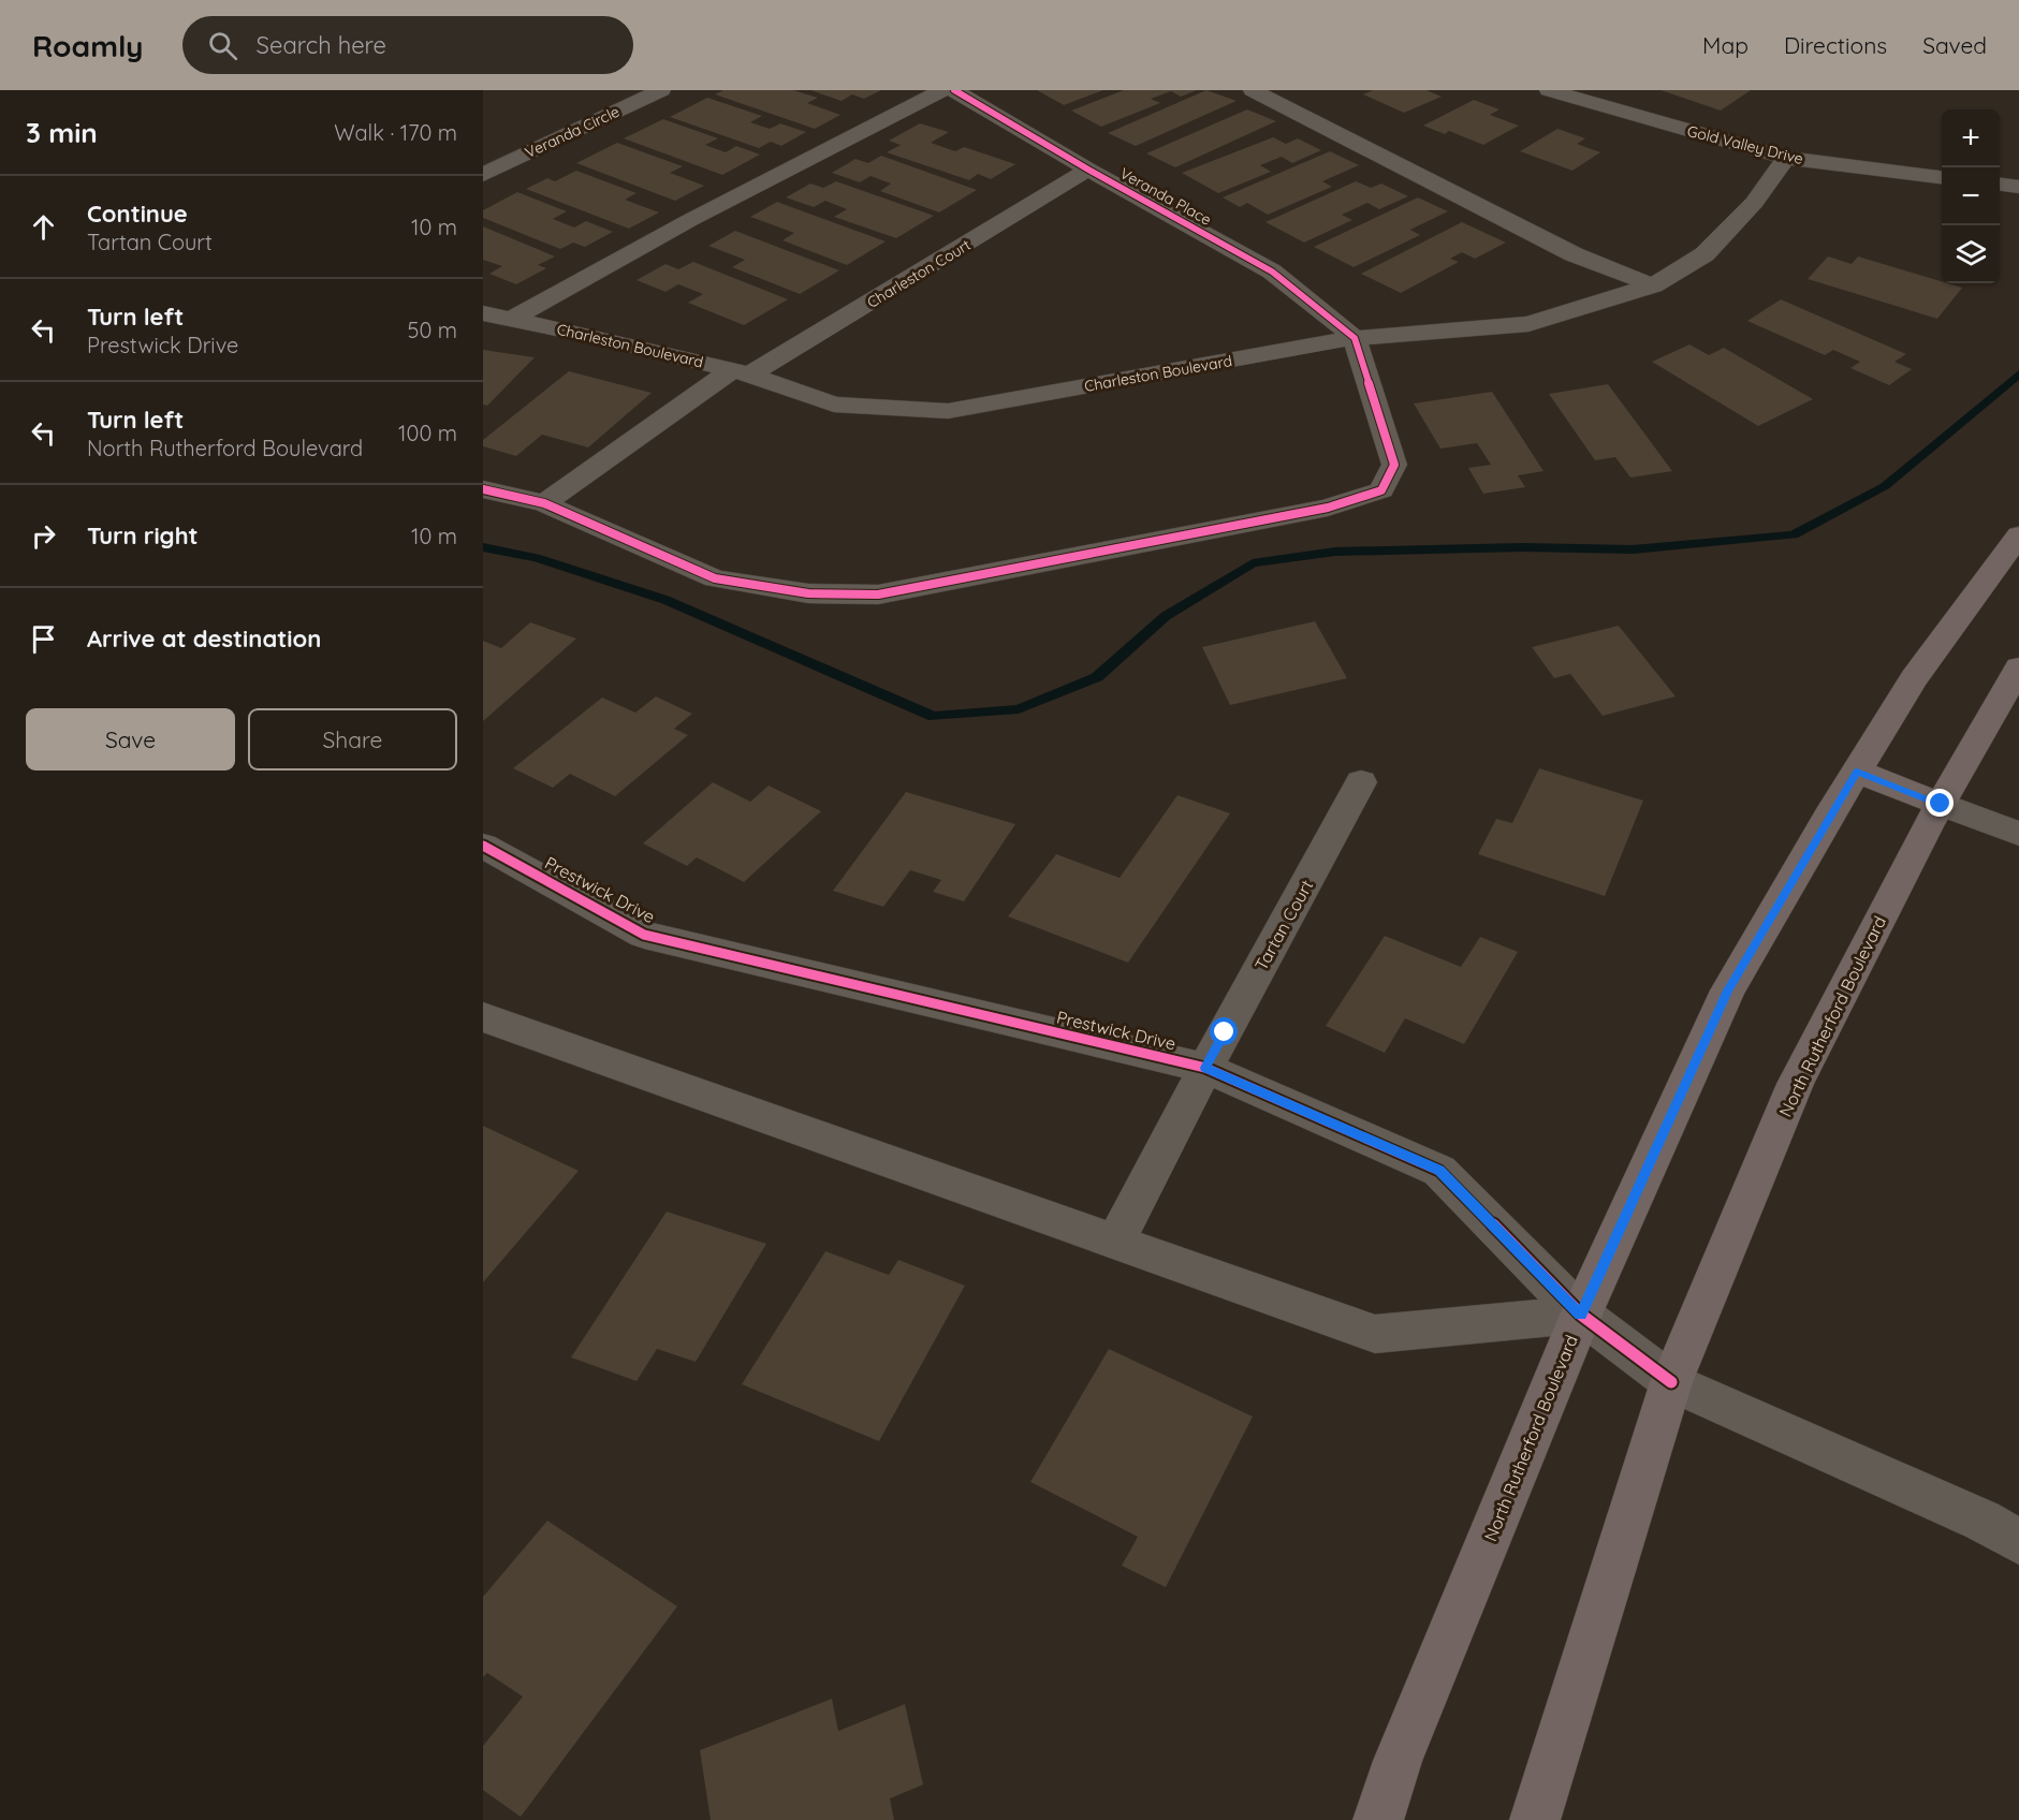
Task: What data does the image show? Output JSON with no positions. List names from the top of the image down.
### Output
{
  "streets": {
    "main road": ["North Rutherford Boulevard"],
    "street": [
      "Veranda Circle",
      "Gold Valley Drive",
      "Veranda Place",
      "Charleston Court",
      "Charleston Boulevard",
      "Prestwick Drive",
      "Tartan Court"
    ]
  },
  "crossings": [
    ["Gold Valley Drive", "Charleston Boulevard"],
    ["Veranda Place", "Charleston Court"],
    ["Veranda Place", "Charleston Boulevard"],
    ["Charleston Court", "Charleston Boulevard"],
    ["Prestwick Drive", "Tartan Court"],
    ["Prestwick Drive", "North Rutherford Boulevard"]
  ],
  "page": {
    "header": "Roamly",
    "search": "Search here",
    "nav": ["Map", "Directions", "Saved"],
    "heading": ["3 min", "Walk · 170 m"],
    "map_buttons": ["+", "−"],
    "list": [
      ["Continue", "Tartan Court", "10 m"],
      ["Turn left", "Prestwick Drive", "50 m"],
      ["Turn left", "North Rutherford Boulevard", "100 m"],
      ["Turn right", "10 m"],
      "Arrive at destination"
    ],
    "buttons": ["Save", "Share"]
  }
}
